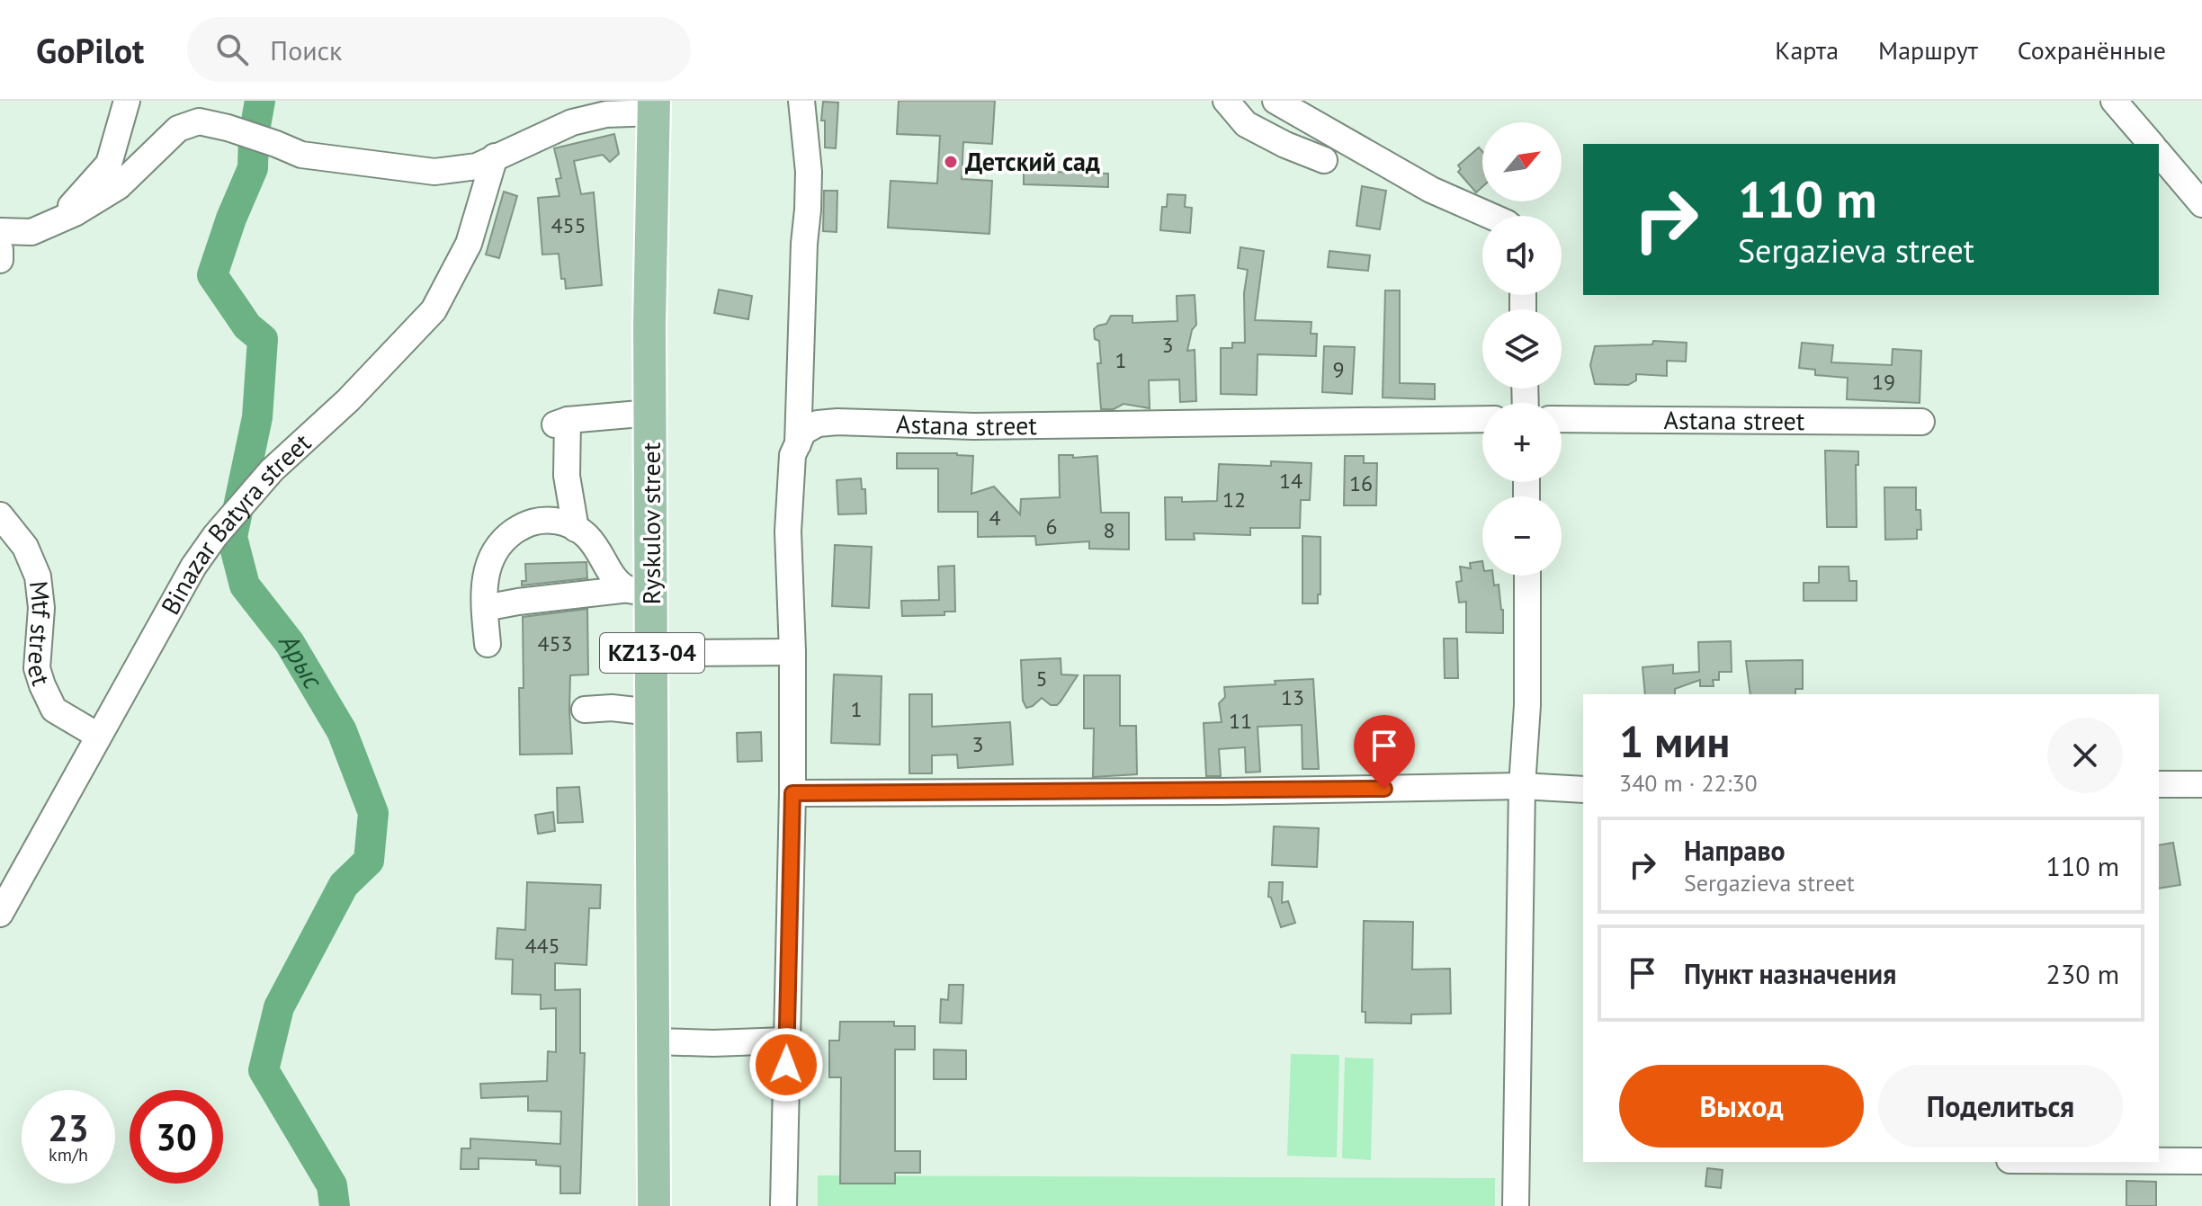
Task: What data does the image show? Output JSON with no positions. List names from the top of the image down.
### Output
{
  "streets": {
    "main road": ["Ryskulov street", "KZ13-04"],
    "street": ["Astana street", "Binazar Batyra street", "Mtf street"]
  },
  "crossings": [
    ["Binazar Batyra street", "Mtf street"]
  ],
  "water": ["Арыс"],
  "places": ["Детский сад"],
  "house_numbers": [
    "455",
    "3",
    "1",
    "9",
    "19",
    "14",
    "16",
    "12",
    "4",
    "6",
    "8",
    "453",
    "5",
    "13",
    "1",
    "11",
    "3",
    "445"
  ],
  "north": "top right",
  "page": {
    "header": "GoPilot",
    "search": "Поиск",
    "nav": ["Карта", "Маршрут", "Сохранённые"],
    "map_buttons": ["+", "−"],
    "turn": ["110 m", "Sergazieva street"],
    "heading": ["1 мин", "340 m · 22:30"],
    "list": [
      {
        "name": "Направо",
        "note": "Sergazieva street",
        "value": "110 m"
      },
      {
        "name": "Пункт назначения",
        "value": "230 m"
      }
    ],
    "buttons": ["Выход", "Поделиться"],
    "speed": "23 km/h",
    "limit": "30"
  }
}
